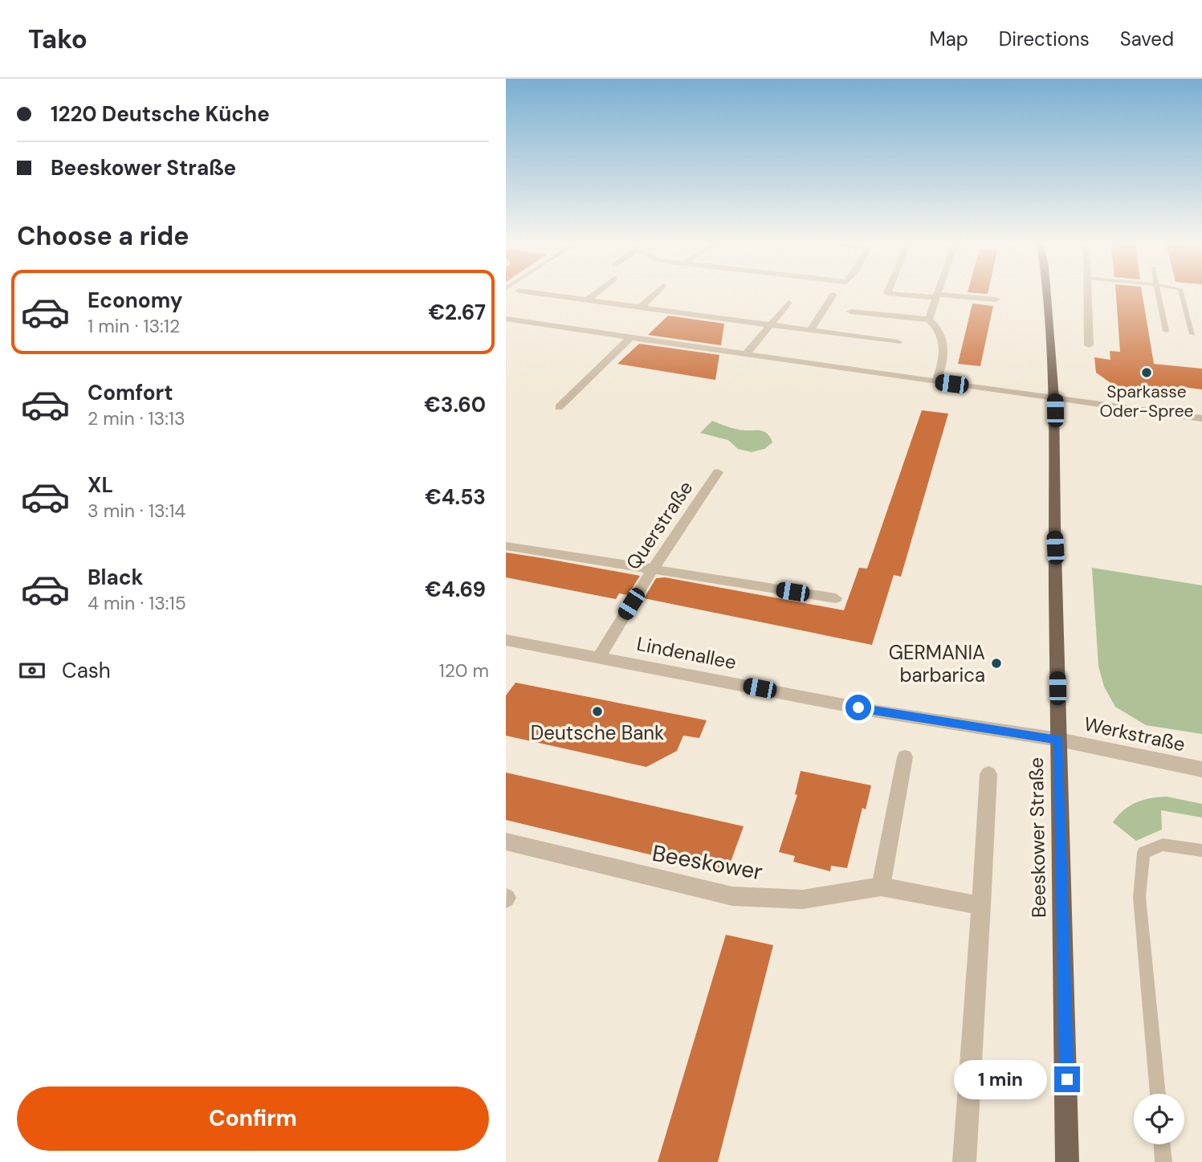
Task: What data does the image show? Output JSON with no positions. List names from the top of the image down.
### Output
{
  "streets": {
    "main road": ["Beeskower Straße"],
    "street": [
      "Querstraße",
      "Lindenallee",
      "Werkstraße",
      "Beeskower"
    ]
  },
  "crossings": [
    ["Querstraße", "Lindenallee"],
    ["Lindenallee", "Werkstraße"],
    ["Lindenallee", "Beeskower Straße"],
    ["Werkstraße", "Beeskower Straße"]
  ],
  "places": ["Sparkasse Oder-Spree", "GERMANIA barbarica", "Deutsche Bank"],
  "page": {
    "header": "Tako",
    "nav": ["Map", "Directions", "Saved"],
    "banner": ["1220 Deutsche Küche", "Beeskower Straße"],
    "heading": "Choose a ride",
    "list": [
      {
        "name": "Economy",
        "note": "1 min · 13:12",
        "value": "€2.67"
      },
      {
        "name": "Comfort",
        "note": "2 min · 13:13",
        "value": "€3.60"
      },
      {
        "name": "XL",
        "note": "3 min · 13:14",
        "value": "€4.53"
      },
      {
        "name": "Black",
        "note": "4 min · 13:15",
        "value": "€4.69"
      }
    ],
    "pay": ["Cash", "120 m"],
    "bubble": "1 min",
    "buttons": "Confirm"
  }
}
